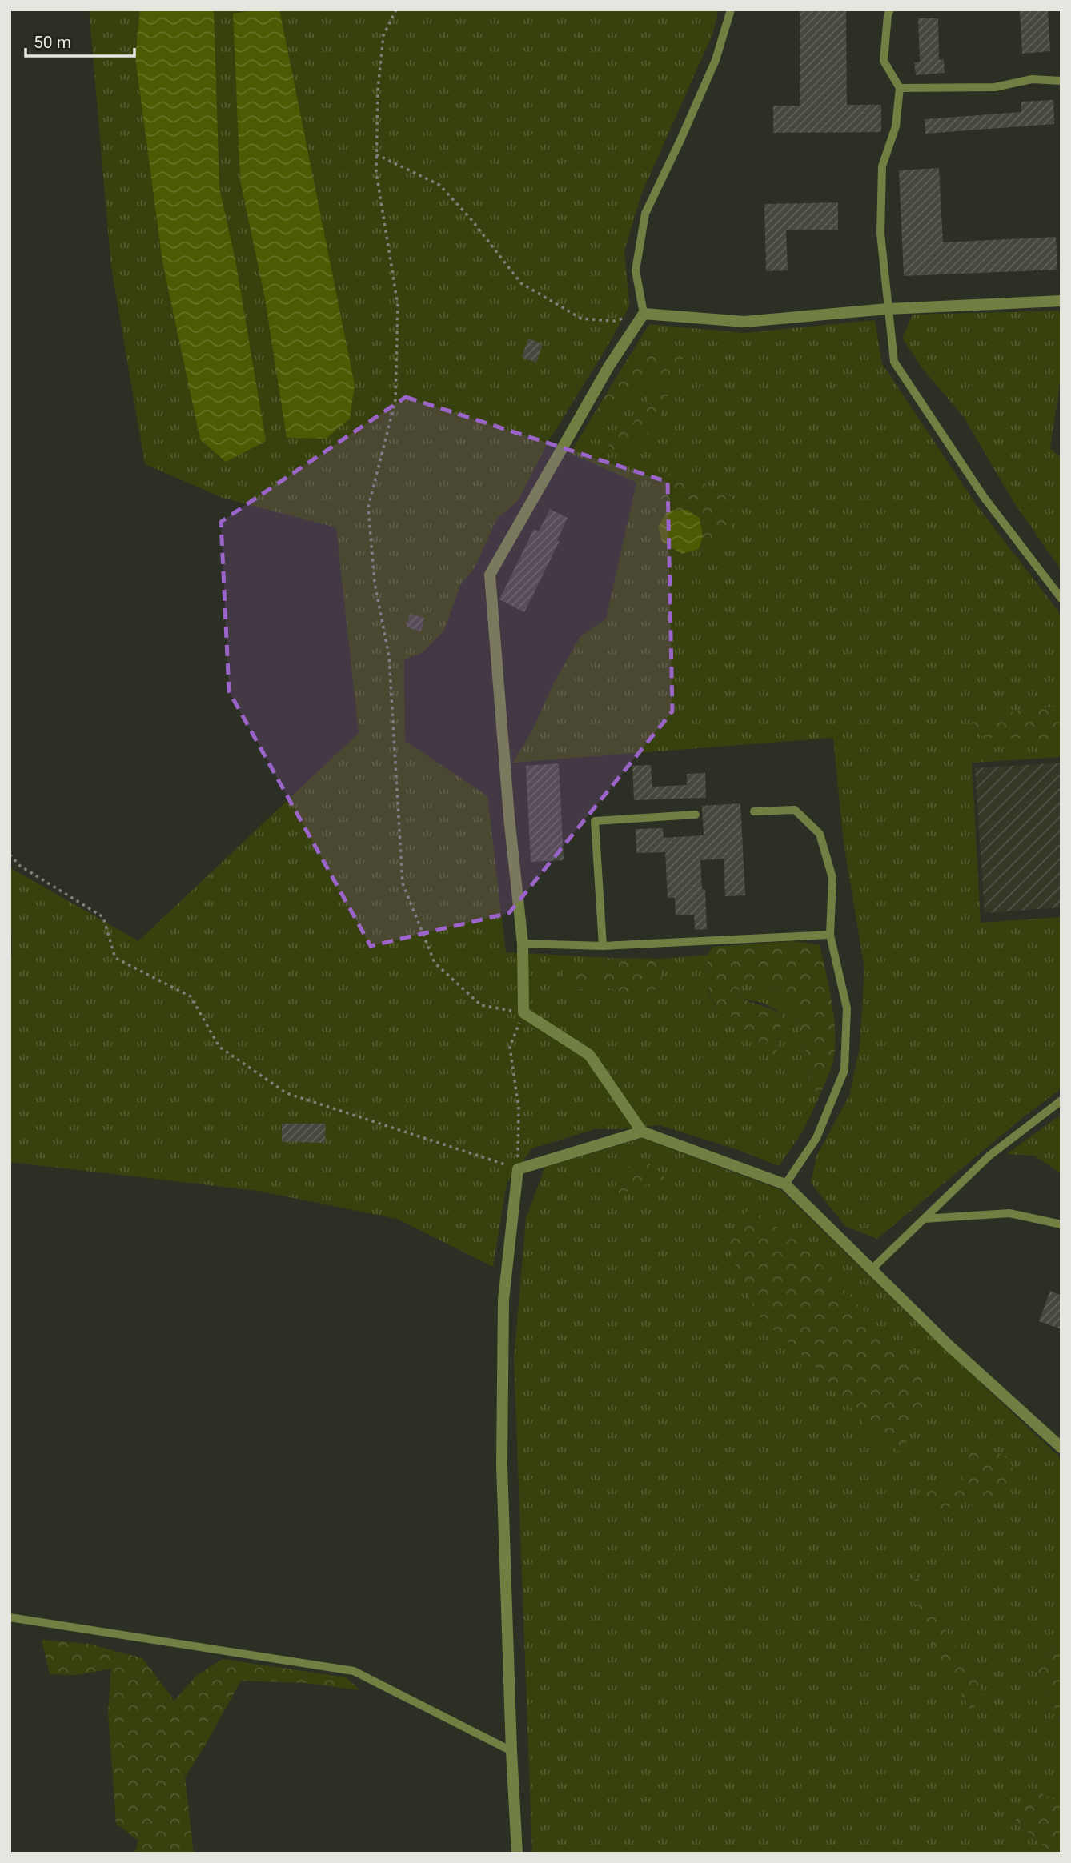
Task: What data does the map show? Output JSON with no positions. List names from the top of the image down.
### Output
{
  "scale_bar": "50 m"
}
